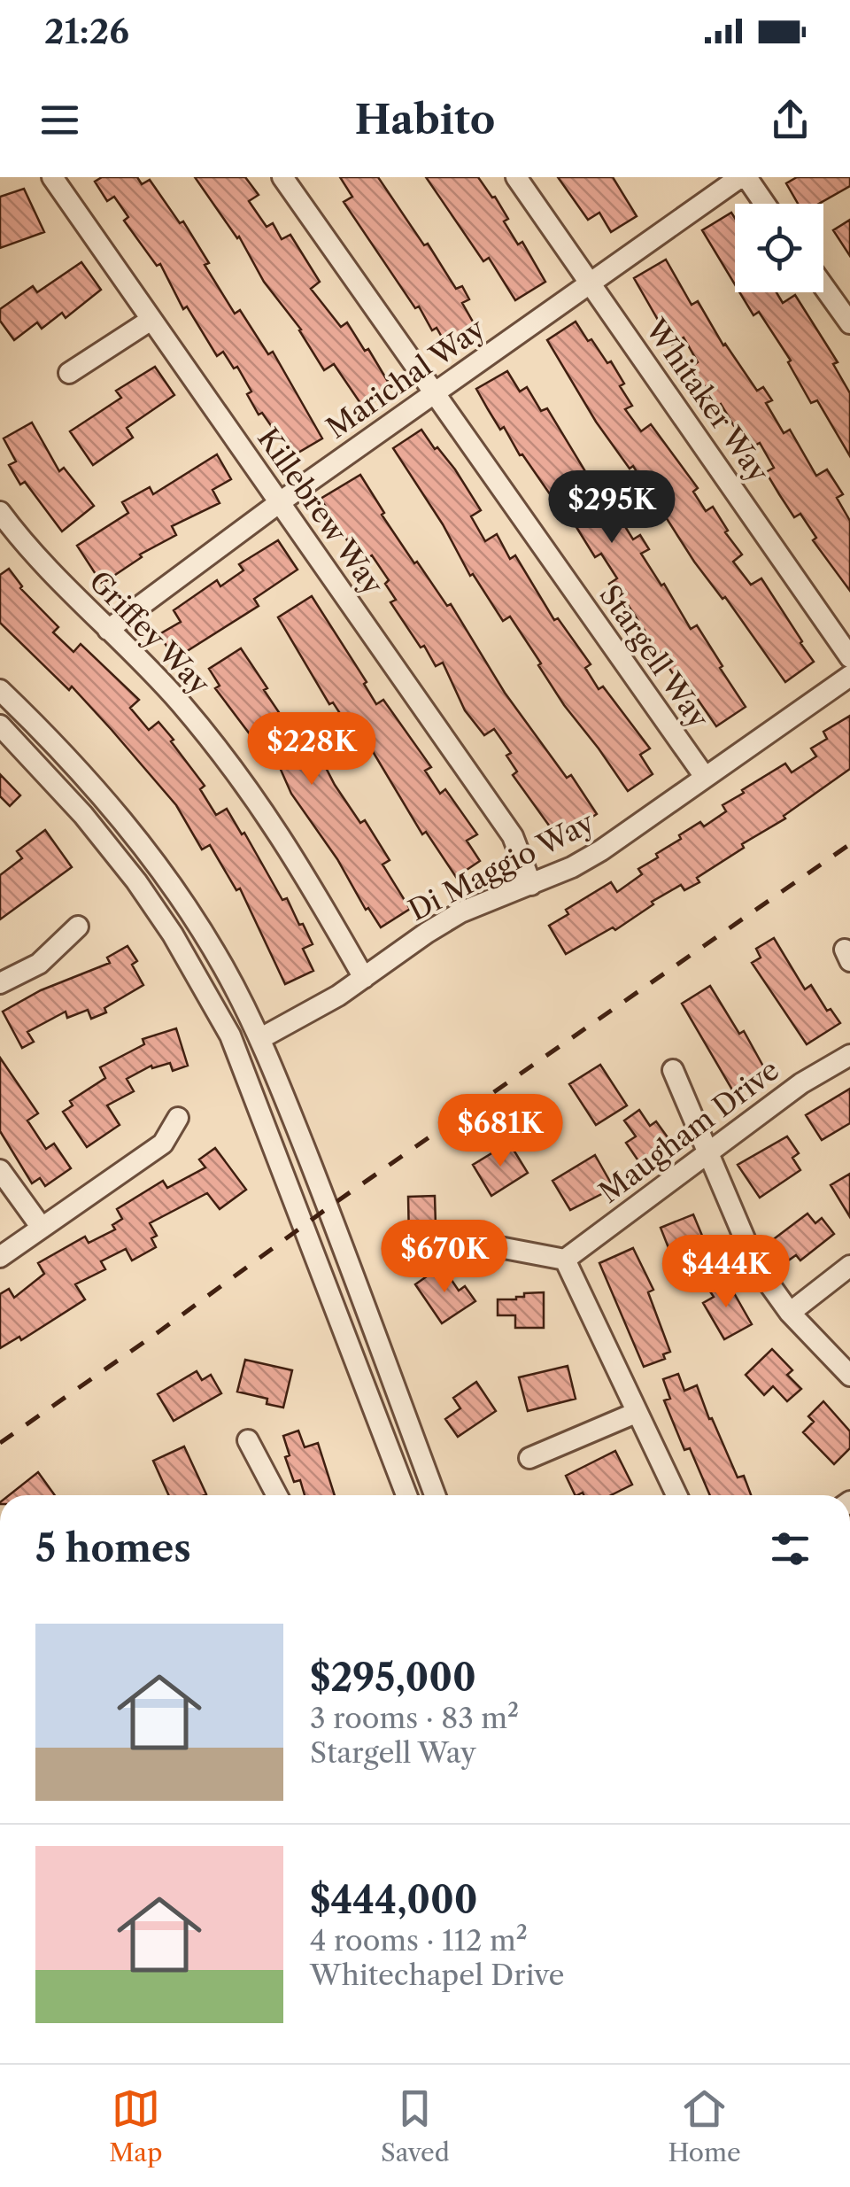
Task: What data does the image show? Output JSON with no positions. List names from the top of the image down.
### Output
{
  "streets": {
    "street": [
      "Marichal Way",
      "Whitaker Way",
      "Killebrew Way",
      "Griffey Way",
      "Stargell Way",
      "Di Maggio Way",
      "Maugham Drive"
    ]
  },
  "crossings": [
    ["Marichal Way", "Whitaker Way"],
    ["Marichal Way", "Killebrew Way"],
    ["Marichal Way", "Griffey Way"],
    ["Marichal Way", "Stargell Way"],
    ["Killebrew Way", "Di Maggio Way"],
    ["Griffey Way", "Di Maggio Way"],
    ["Stargell Way", "Di Maggio Way"]
  ],
  "page": {
    "status": "21:26",
    "header": "Habito",
    "price": [
      "$295K",
      "$228K",
      "$681K",
      "$670K",
      "$444K"
    ],
    "heading": "5 homes",
    "list": [
      {
        "name": "$295,000",
        "note": "3 rooms · 83 m² · Stargell Way"
      },
      {
        "name": "$444,000",
        "note": "4 rooms · 112 m² · Whitechapel Drive"
      }
    ],
    "tabs": ["Map", "Saved", "Home"]
  }
}
